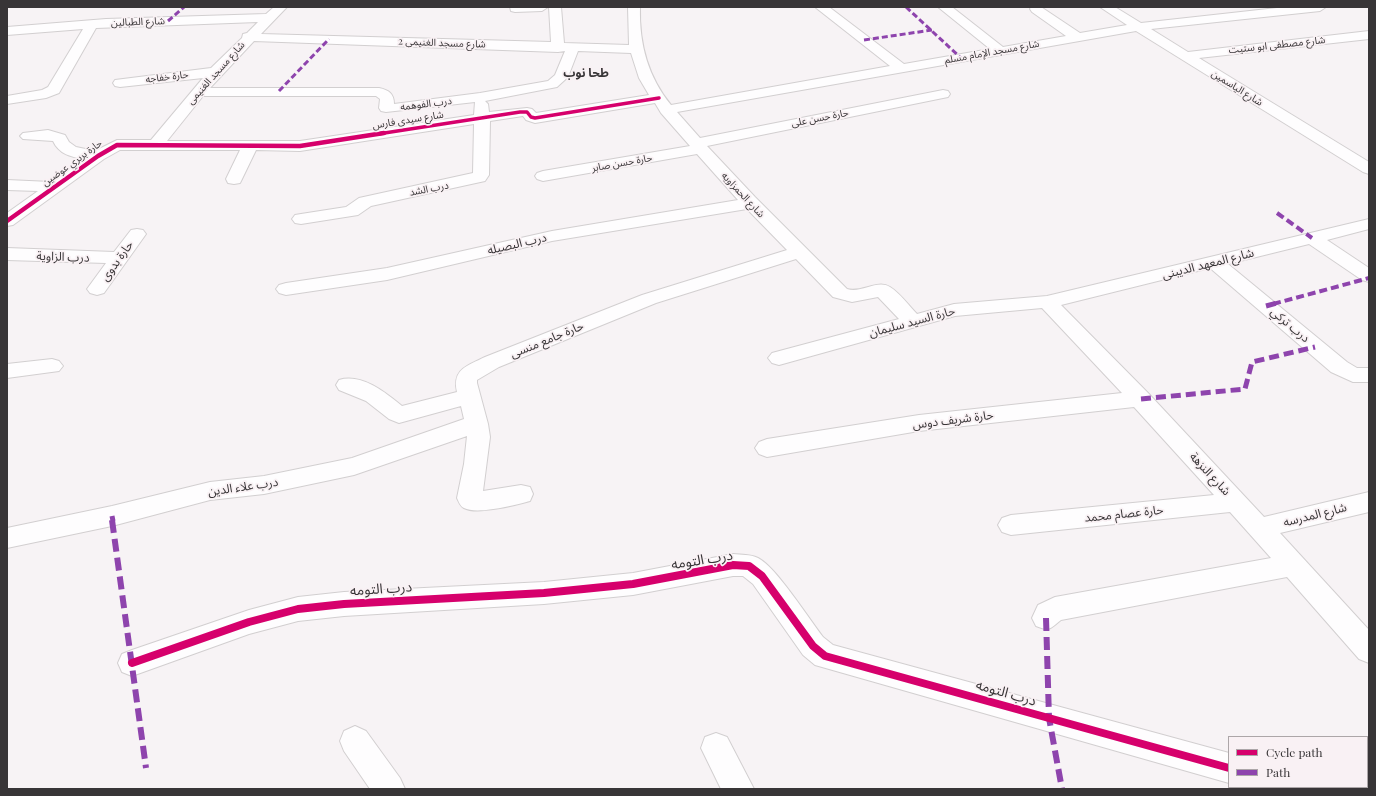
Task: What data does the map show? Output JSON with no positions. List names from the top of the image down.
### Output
{
  "streets": {
    "street": [
      "شارع الطبالين",
      "شارع مسجد الغنيمى 2",
      "شارع مصطفى ابو ستيت",
      "شارع مسجد الإمام مسلم",
      "شارع مسجد الغنيمى",
      "حارة خفاجه",
      "شارع الياسمين",
      "درب الفوهمه",
      "حارة حسن على",
      "شارع سيدى فارس",
      "حارة بربري عوضين",
      "حارة حسن صابر",
      "درب الشد",
      "شارع الحمزاويه",
      "درب البصيله",
      "درب الزاوية",
      "حارة بدوى",
      "شارع المعهد الديبنى",
      "حارة السيد سليمان",
      "درب تركي",
      "حارة جامع منسى",
      "حارة شريف دوس",
      "شارع النزهة",
      "درب علاء الدين",
      "حارة عصام محمد",
      "شارع المدرسه",
      "درب التومه"
    ]
  },
  "crossings": [
    ["شارع الطبالين", "شارع مسجد الغنيمى"],
    ["شارع مسجد الغنيمى 2", "شارع مسجد الغنيمى"],
    ["شارع مسجد الغنيمى 2", "درب الفوهمه"],
    ["شارع مسجد الغنيمى 2", "شارع الحمزاويه"],
    ["شارع مصطفى ابو ستيت", "شارع الياسمين"],
    ["شارع مسجد الإمام مسلم", "شارع الياسمين"],
    ["شارع مسجد الإمام مسلم", "شارع سيدى فارس"],
    ["شارع مسجد الإمام مسلم", "شارع الحمزاويه"],
    ["شارع مسجد الغنيمى", "حارة خفاجه"],
    ["شارع مسجد الغنيمى", "درب الفوهمه"],
    ["شارع مسجد الغنيمى", "شارع سيدى فارس"],
    ["شارع مسجد الغنيمى", "حارة بربري عوضين"],
    ["درب الفوهمه", "درب الشد"],
    ["حارة حسن على", "حارة حسن صابر"],
    ["حارة حسن على", "شارع الحمزاويه"],
    ["شارع سيدى فارس", "حارة بربري عوضين"],
    ["شارع سيدى فارس", "درب الشد"],
    ["شارع سيدى فارس", "شارع الحمزاويه"],
    ["حارة حسن صابر", "شارع الحمزاويه"],
    ["شارع الحمزاويه", "درب البصيله"],
    ["شارع الحمزاويه", "حارة السيد سليمان"],
    ["شارع الحمزاويه", "حارة جامع منسى"],
    ["درب الزاوية", "حارة بدوى"],
    ["شارع المعهد الديبنى", "حارة السيد سليمان"],
    ["شارع المعهد الديبنى", "درب تركي"],
    ["شارع المعهد الديبنى", "شارع النزهة"],
    ["حارة السيد سليمان", "شارع النزهة"],
    ["حارة جامع منسى", "درب علاء الدين"],
    ["حارة شريف دوس", "شارع النزهة"],
    ["شارع النزهة", "حارة عصام محمد"],
    ["شارع النزهة", "شارع المدرسه"]
  ],
  "districts": ["طحا نوب"],
  "legend": ["Cycle path", "Path"]
}
